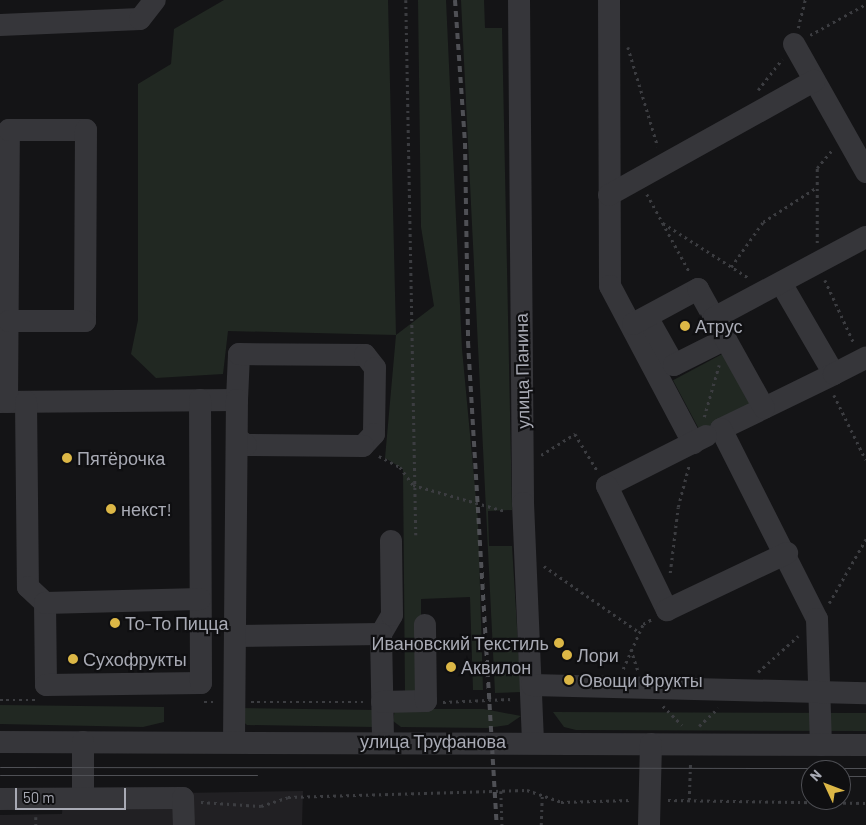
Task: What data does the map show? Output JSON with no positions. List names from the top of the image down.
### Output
{
  "streets": {
    "street": ["улица Панина", "улица Труфанова"]
  },
  "crossings": [
    ["улица Панина", "улица Труфанова"]
  ],
  "places": [
    "Атрус",
    "Пятёрочка",
    "некст!",
    "То-То Пицца",
    "Ивановский Текстиль",
    "Лори",
    "Сухофрукты",
    "Аквилон",
    "Овощи Фрукты"
  ],
  "scale_bar": "50 m",
  "north": "top left"
}
